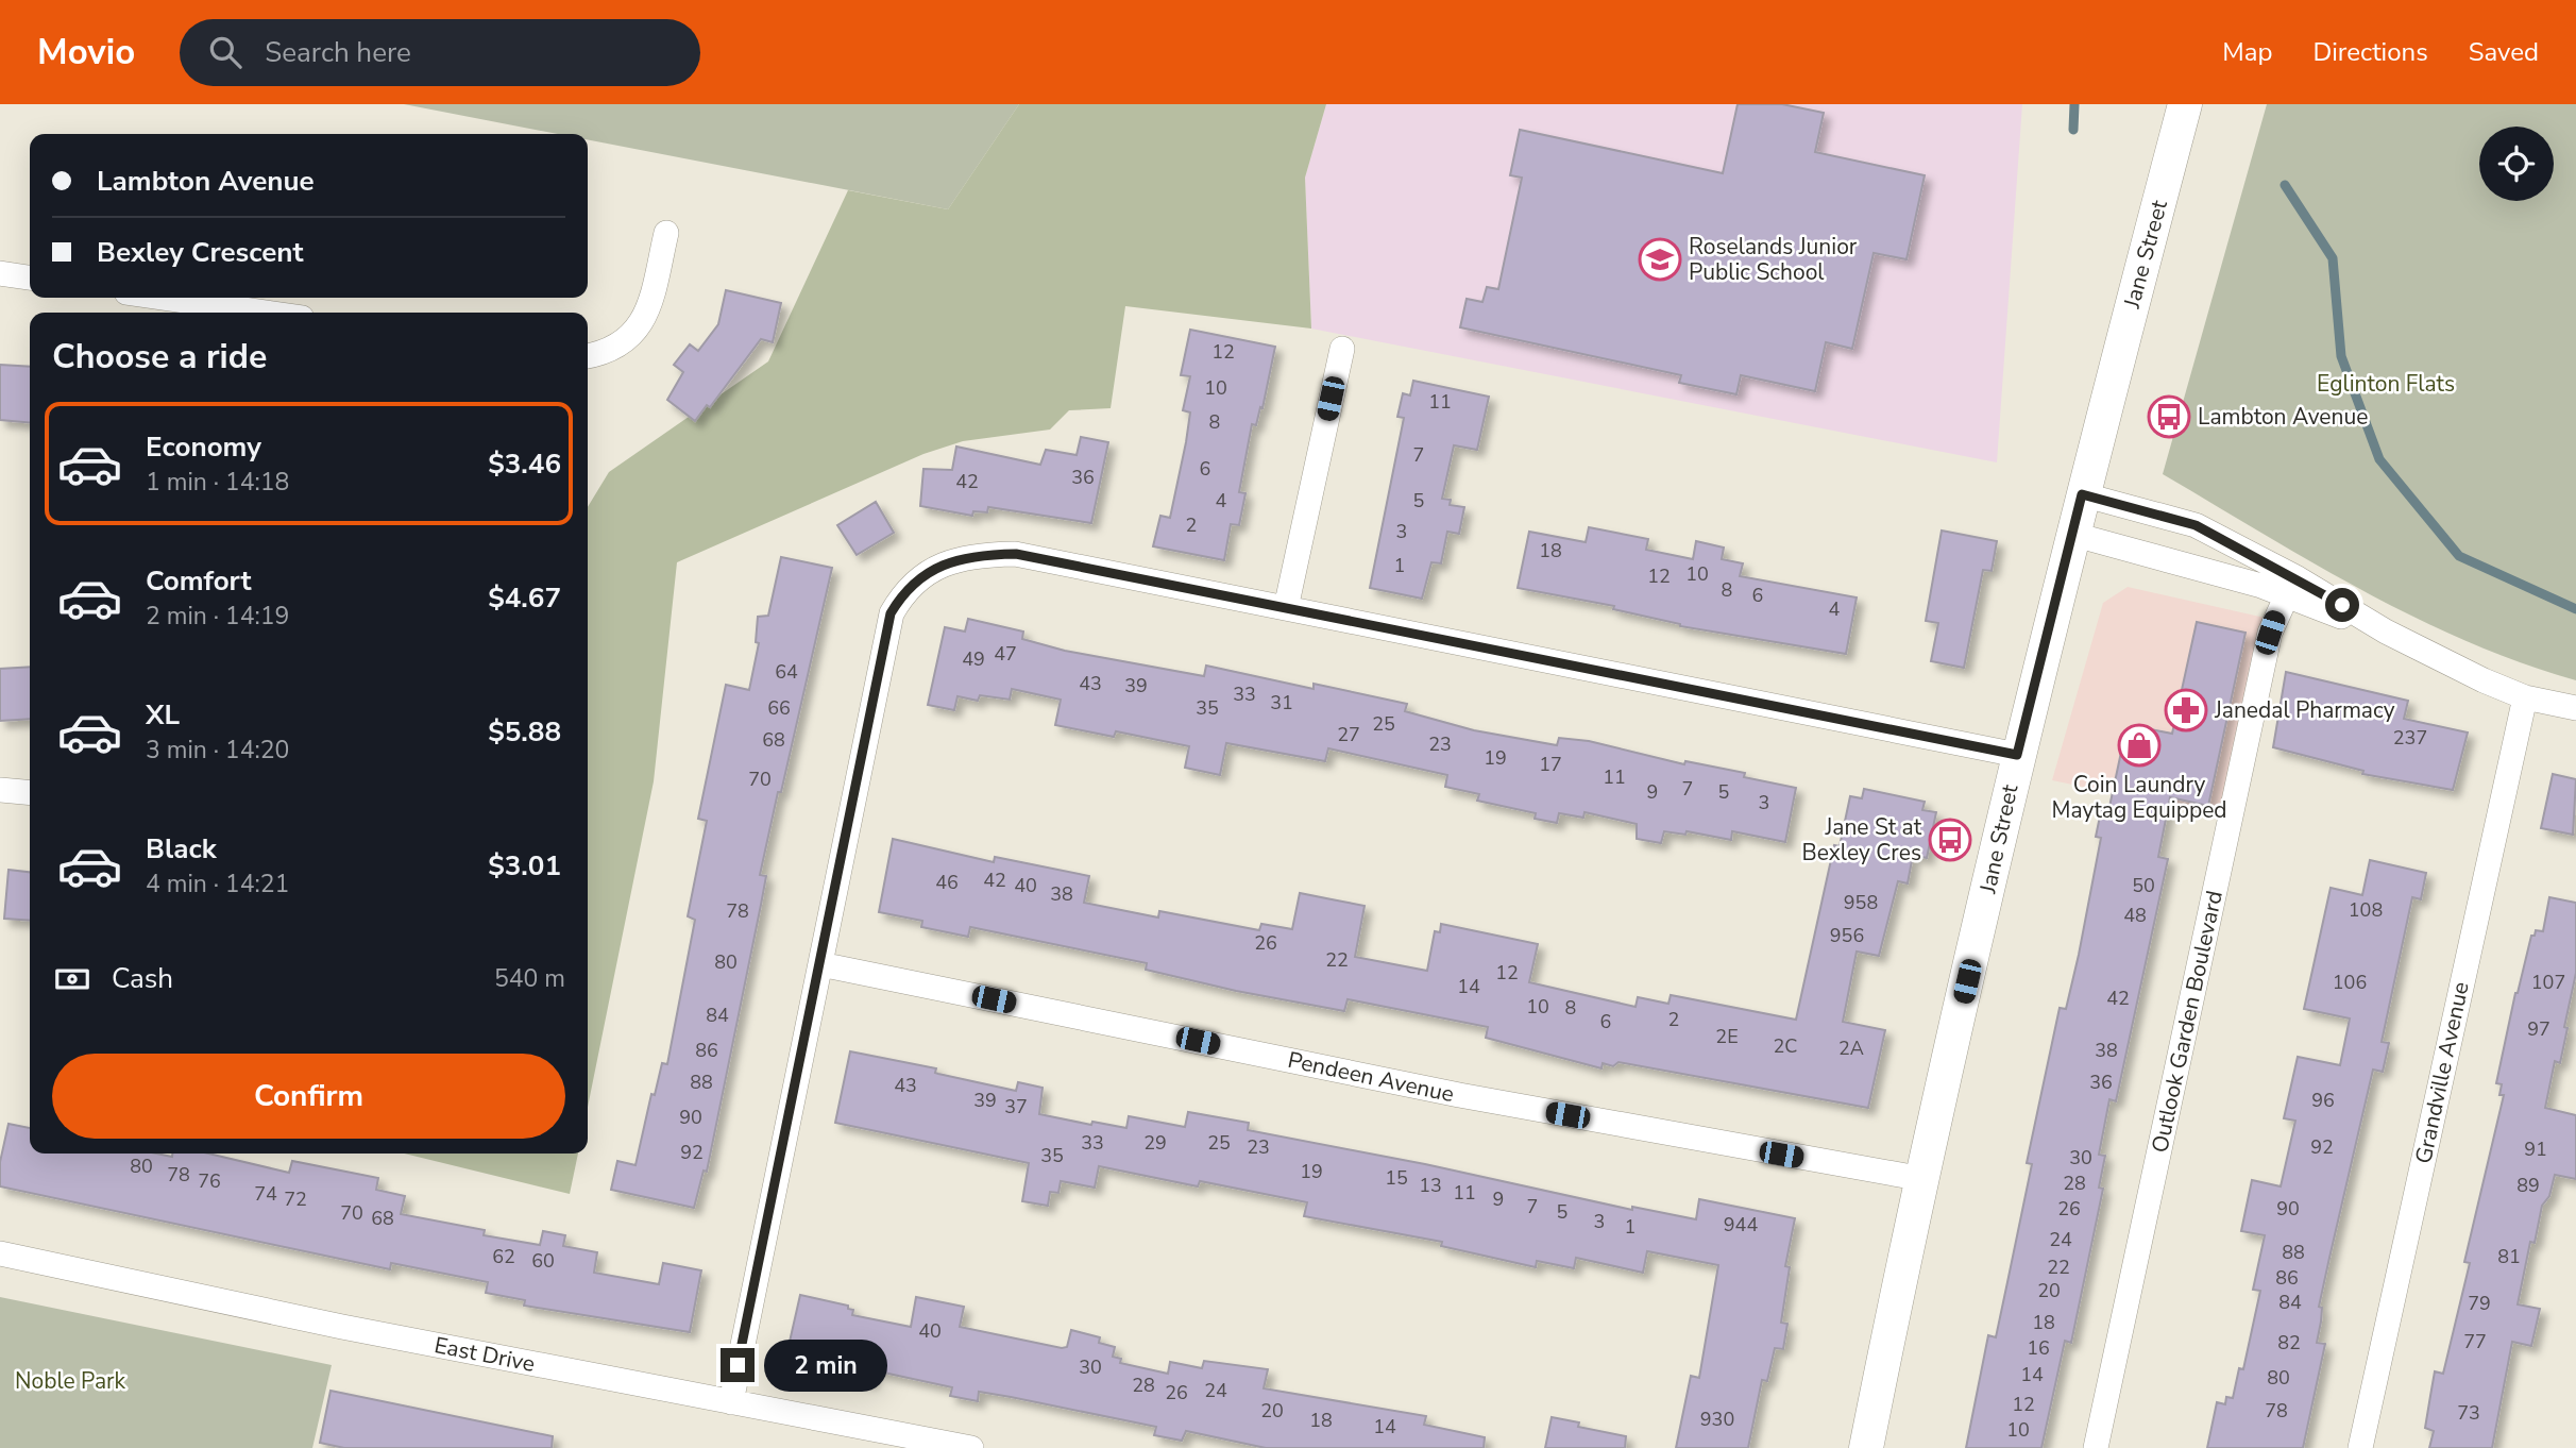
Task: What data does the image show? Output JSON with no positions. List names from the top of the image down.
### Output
{
  "streets": {
    "main road": ["Jane Street"],
    "street": [
      "Outlook Garden Boulevard",
      "Grandville Avenue",
      "Pendeen Avenue",
      "East Drive"
    ]
  },
  "crossings": [
    ["Jane Street", "Pendeen Avenue"]
  ],
  "parks": ["Eglinton Flats", "Noble Park"],
  "places": {
    "school or university": ["Roselands Junior Public School"],
    "bus stop": ["Lambton Avenue", "Jane St at Bexley Cres"],
    "pharmacy": ["Janedal Pharmacy"],
    "shop": ["Coin Laundry Maytag Equipped"]
  },
  "house_numbers": [
    "12",
    "10",
    "11",
    "8",
    "7",
    "6",
    "36",
    "42",
    "4",
    "5",
    "2",
    "3",
    "18",
    "1",
    "10",
    "12",
    "8",
    "6",
    "4",
    "47",
    "49",
    "64",
    "43",
    "39",
    "33",
    "31",
    "66",
    "35",
    "25",
    "27",
    "237",
    "68",
    "23",
    "19",
    "17",
    "11",
    "70",
    "7",
    "9",
    "5",
    "3",
    "42",
    "46",
    "40",
    "50",
    "38",
    "958",
    "108",
    "78",
    "48",
    "956",
    "26",
    "22",
    "80",
    "12",
    "106",
    "107",
    "14",
    "42",
    "10",
    "8",
    "84",
    "2",
    "6",
    "97",
    "2E",
    "2C",
    "2A",
    "86",
    "38",
    "88",
    "36",
    "43",
    "39",
    "96",
    "37",
    "90",
    "33",
    "29",
    "25",
    "23",
    "92",
    "91",
    "92",
    "35",
    "30",
    "80",
    "19",
    "78",
    "15",
    "76",
    "28",
    "13",
    "89",
    "11",
    "74",
    "72",
    "9",
    "7",
    "26",
    "90",
    "5",
    "70",
    "68",
    "3",
    "944",
    "1",
    "24",
    "88",
    "62",
    "81",
    "60",
    "22",
    "86",
    "20",
    "84",
    "79",
    "18",
    "40",
    "77",
    "82",
    "16",
    "30",
    "14",
    "80",
    "28",
    "24",
    "26",
    "12",
    "20",
    "78",
    "73",
    "930",
    "18",
    "14",
    "10"
  ],
  "page": {
    "header": "Movio",
    "search": "Search here",
    "nav": ["Map", "Directions", "Saved"],
    "banner": ["Lambton Avenue", "Bexley Crescent"],
    "heading": "Choose a ride",
    "list": [
      {
        "name": "Economy",
        "note": "1 min · 14:18",
        "value": "$3.46"
      },
      {
        "name": "Comfort",
        "note": "2 min · 14:19",
        "value": "$4.67"
      },
      {
        "name": "XL",
        "note": "3 min · 14:20",
        "value": "$5.88"
      },
      {
        "name": "Black",
        "note": "4 min · 14:21",
        "value": "$3.01"
      }
    ],
    "pay": ["Cash", "540 m"],
    "buttons": "Confirm",
    "bubble": "2 min"
  }
}
